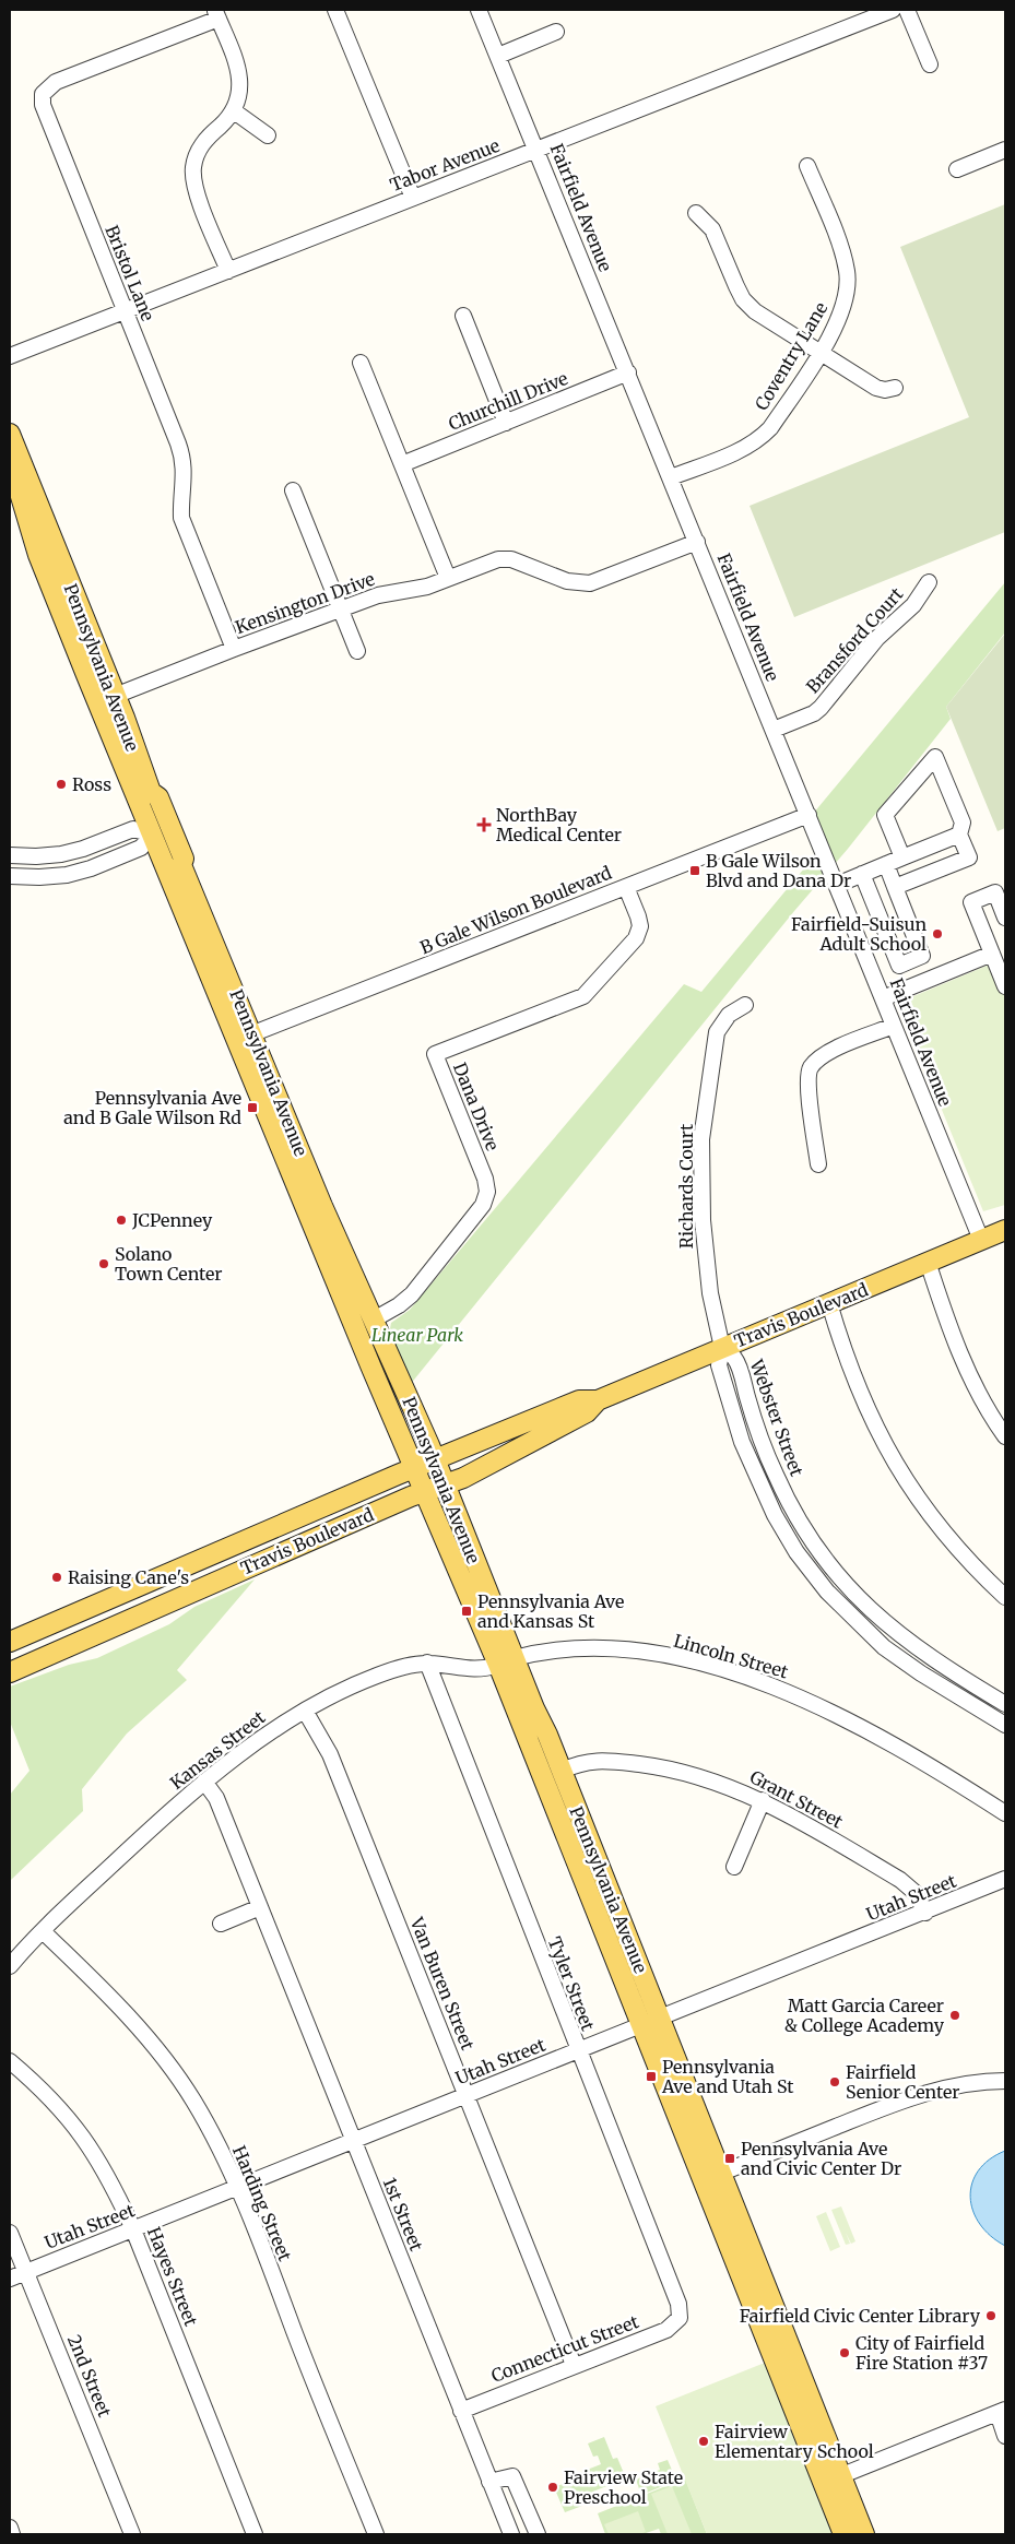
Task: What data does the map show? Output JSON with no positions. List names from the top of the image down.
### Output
{
  "streets": {
    "main road": ["Pennsylvania Avenue", "Travis Boulevard"],
    "street": [
      "Tabor Avenue",
      "Fairfield Avenue",
      "Bristol Lane",
      "Coventry Lane",
      "Churchill Drive",
      "Kensington Drive",
      "Bransford Court",
      "B Gale Wilson Boulevard",
      "Dana Drive",
      "Richards Court",
      "Webster Street",
      "Lincoln Street",
      "Kansas Street",
      "Grant Street",
      "Utah Street",
      "Van Buren Street",
      "Tyler Street",
      "Harding Street",
      "1st Street",
      "Hayes Street",
      "Connecticut Street",
      "2nd Street"
    ]
  },
  "crossings": [
    ["Tabor Avenue", "Fairfield Avenue"],
    ["Tabor Avenue", "Bristol Lane"],
    ["Fairfield Avenue", "Coventry Lane"],
    ["Fairfield Avenue", "Churchill Drive"],
    ["Fairfield Avenue", "Kensington Drive"],
    ["Fairfield Avenue", "Bransford Court"],
    ["Fairfield Avenue", "B Gale Wilson Boulevard"],
    ["Fairfield Avenue", "Travis Boulevard"],
    ["Bristol Lane", "Kensington Drive"],
    ["Kensington Drive", "Pennsylvania Avenue"],
    ["Pennsylvania Avenue", "B Gale Wilson Boulevard"],
    ["Pennsylvania Avenue", "Dana Drive"],
    ["Pennsylvania Avenue", "Travis Boulevard"],
    ["Pennsylvania Avenue", "Lincoln Street"],
    ["Pennsylvania Avenue", "Kansas Street"],
    ["Pennsylvania Avenue", "Grant Street"],
    ["Pennsylvania Avenue", "Utah Street"],
    ["B Gale Wilson Boulevard", "Dana Drive"],
    ["Richards Court", "Travis Boulevard"],
    ["Richards Court", "Webster Street"],
    ["Travis Boulevard", "Webster Street"],
    ["Lincoln Street", "Kansas Street"],
    ["Kansas Street", "Van Buren Street"],
    ["Kansas Street", "Tyler Street"],
    ["Kansas Street", "Harding Street"],
    ["Kansas Street", "1st Street"],
    ["Grant Street", "Utah Street"],
    ["Utah Street", "Van Buren Street"],
    ["Utah Street", "Tyler Street"],
    ["Utah Street", "Harding Street"],
    ["Utah Street", "1st Street"],
    ["Utah Street", "Hayes Street"],
    ["Utah Street", "2nd Street"],
    ["Van Buren Street", "Connecticut Street"],
    ["Tyler Street", "Connecticut Street"],
    ["1st Street", "Connecticut Street"]
  ],
  "parks": ["Linear Park"],
  "places": {
    "other": [
      "Ross",
      "Fairfield-Suisun Adult School",
      "JCPenney",
      "Solano Town Center",
      "Raising Cane's",
      "Matt Garcia Career & College Academy",
      "Fairfield Senior Center",
      "Fairfield Civic Center Library",
      "City of Fairfield Fire Station #37",
      "Fairview Elementary School",
      "Fairview State Preschool"
    ],
    "health": ["NorthBay Medical Center"],
    "transit": [
      "B Gale Wilson Blvd and Dana Dr",
      "Pennsylvania Ave and B Gale Wilson Rd",
      "Pennsylvania Ave and Kansas St",
      "Pennsylvania Ave and Utah St",
      "Pennsylvania Ave and Civic Center Dr"
    ]
  }
}
